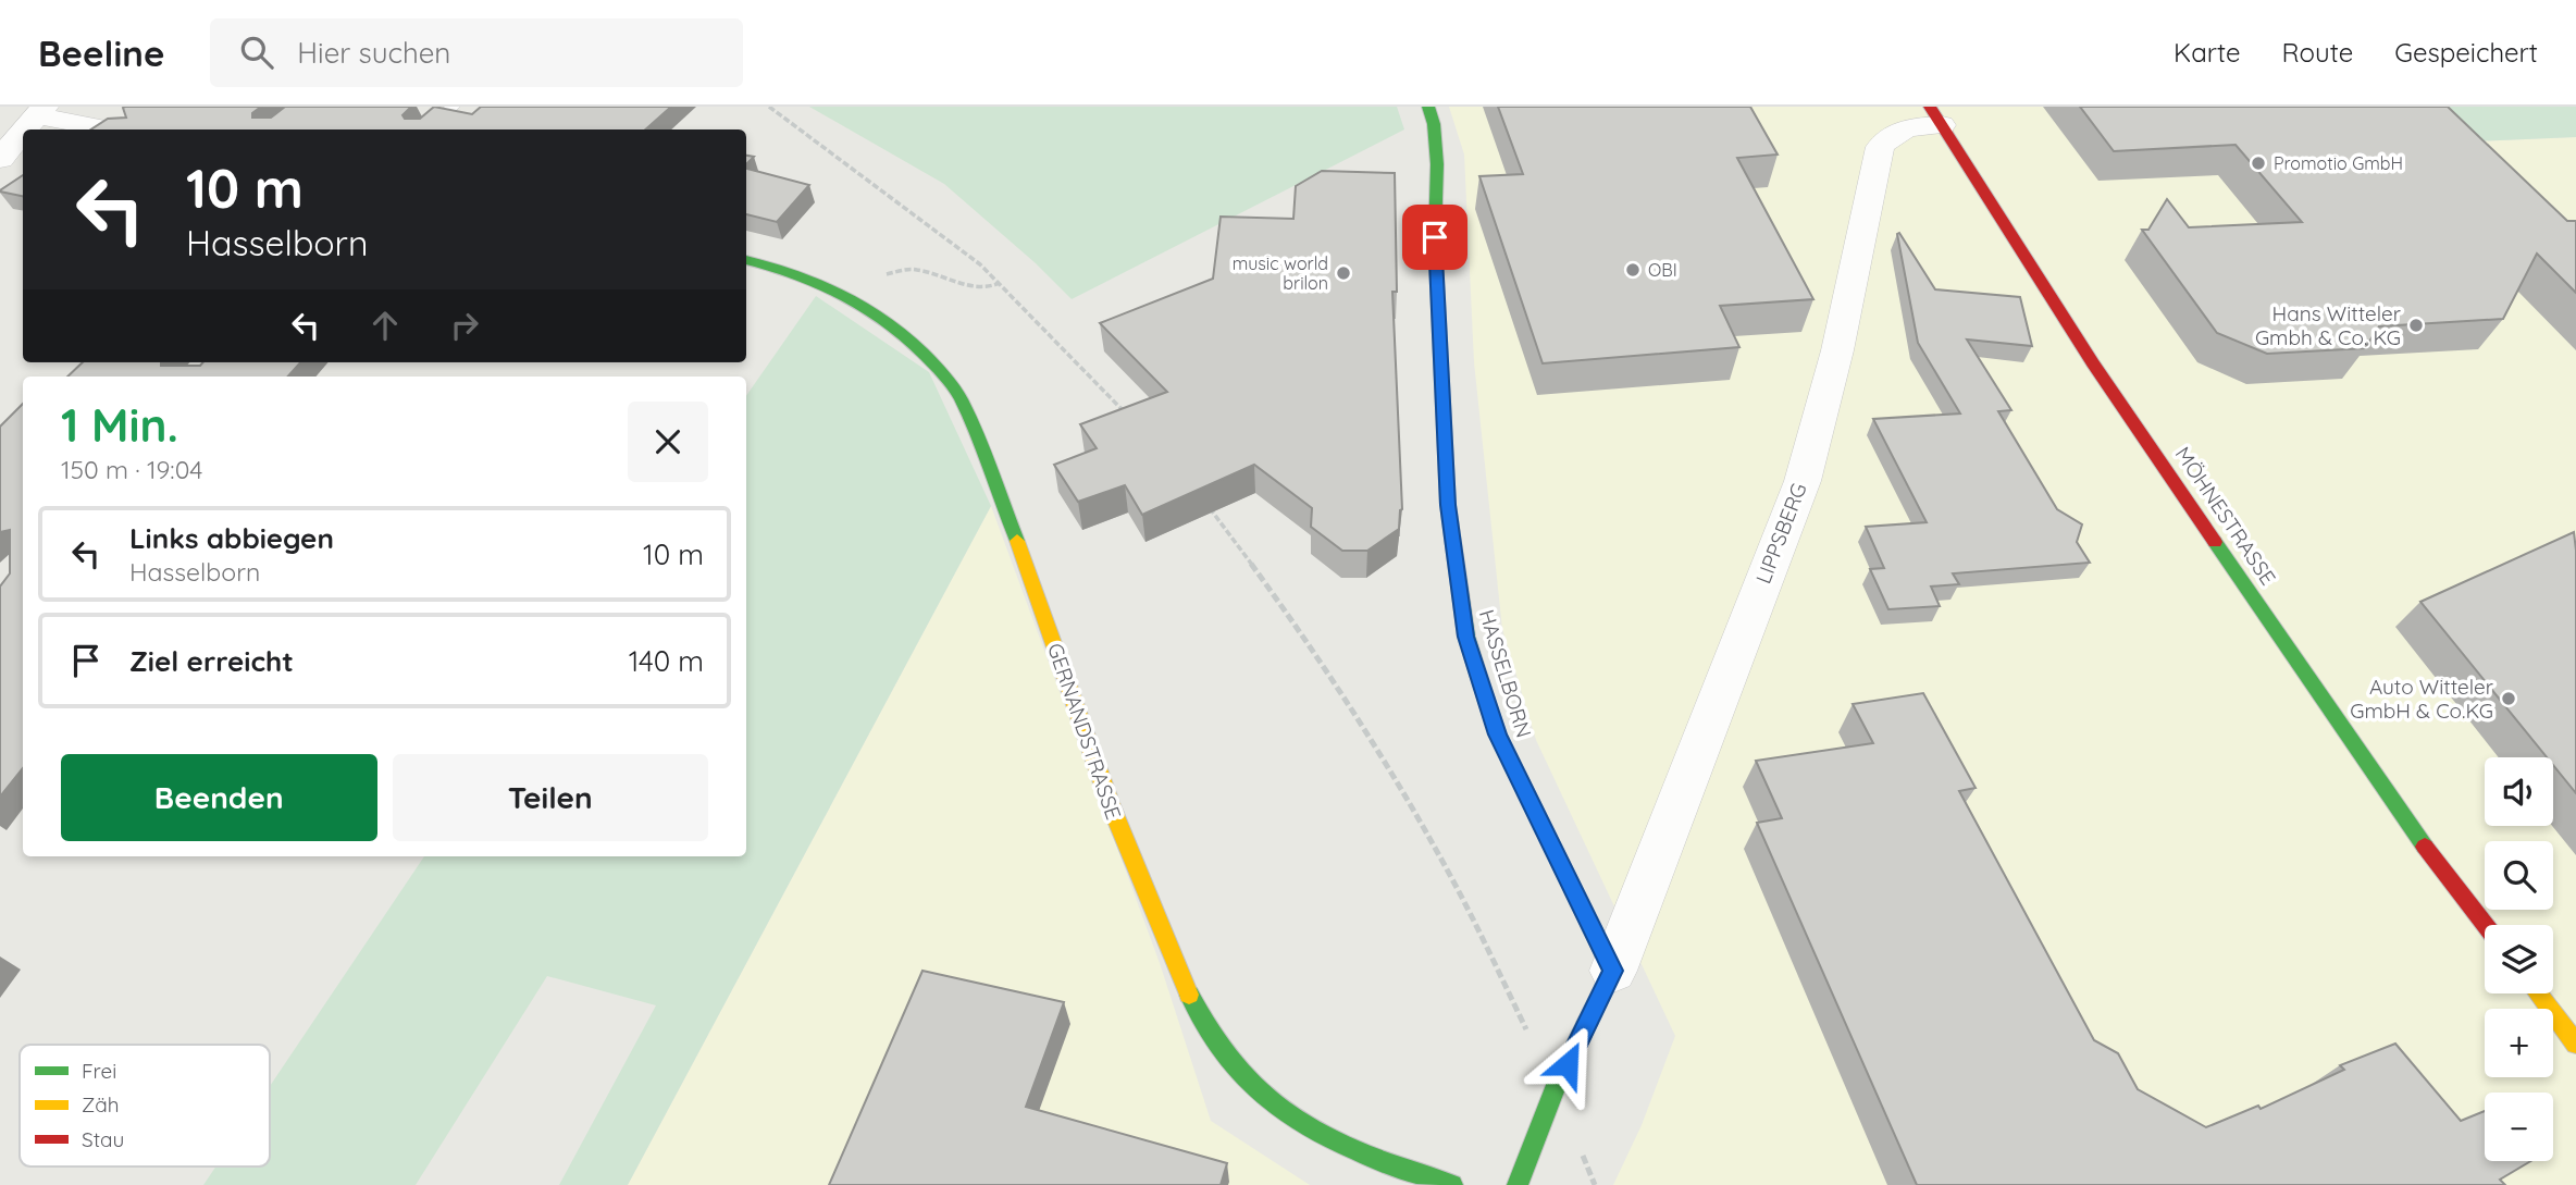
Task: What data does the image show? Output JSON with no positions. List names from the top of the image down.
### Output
{
  "streets": {
    "street": [
      "MÖHNESTRASSE",
      "LIPPSBERG",
      "HASSELBORN",
      "GERNANDSTRASSE"
    ]
  },
  "crossings": [
    ["MÖHNESTRASSE", "LIPPSBERG"],
    ["LIPPSBERG", "HASSELBORN"]
  ],
  "places": [
    "Promotio GmbH",
    "OBI",
    "music world brilon",
    "Hans Witteler Gmbh & Co. KG",
    "Auto Witteler GmbH & Co.KG"
  ],
  "legend": ["Frei", "Zäh", "Stau"],
  "page": {
    "header": "Beeline",
    "search": "Hier suchen",
    "nav": ["Karte", "Route", "Gespeichert"],
    "turn": ["10 m", "Hasselborn"],
    "heading": ["1 Min.", "150 m · 19:04"],
    "list": [
      {
        "name": "Links abbiegen",
        "note": "Hasselborn",
        "value": "10 m"
      },
      {
        "name": "Ziel erreicht",
        "value": "140 m"
      }
    ],
    "buttons": ["Beenden", "Teilen"],
    "map_buttons": ["+", "−"]
  }
}
